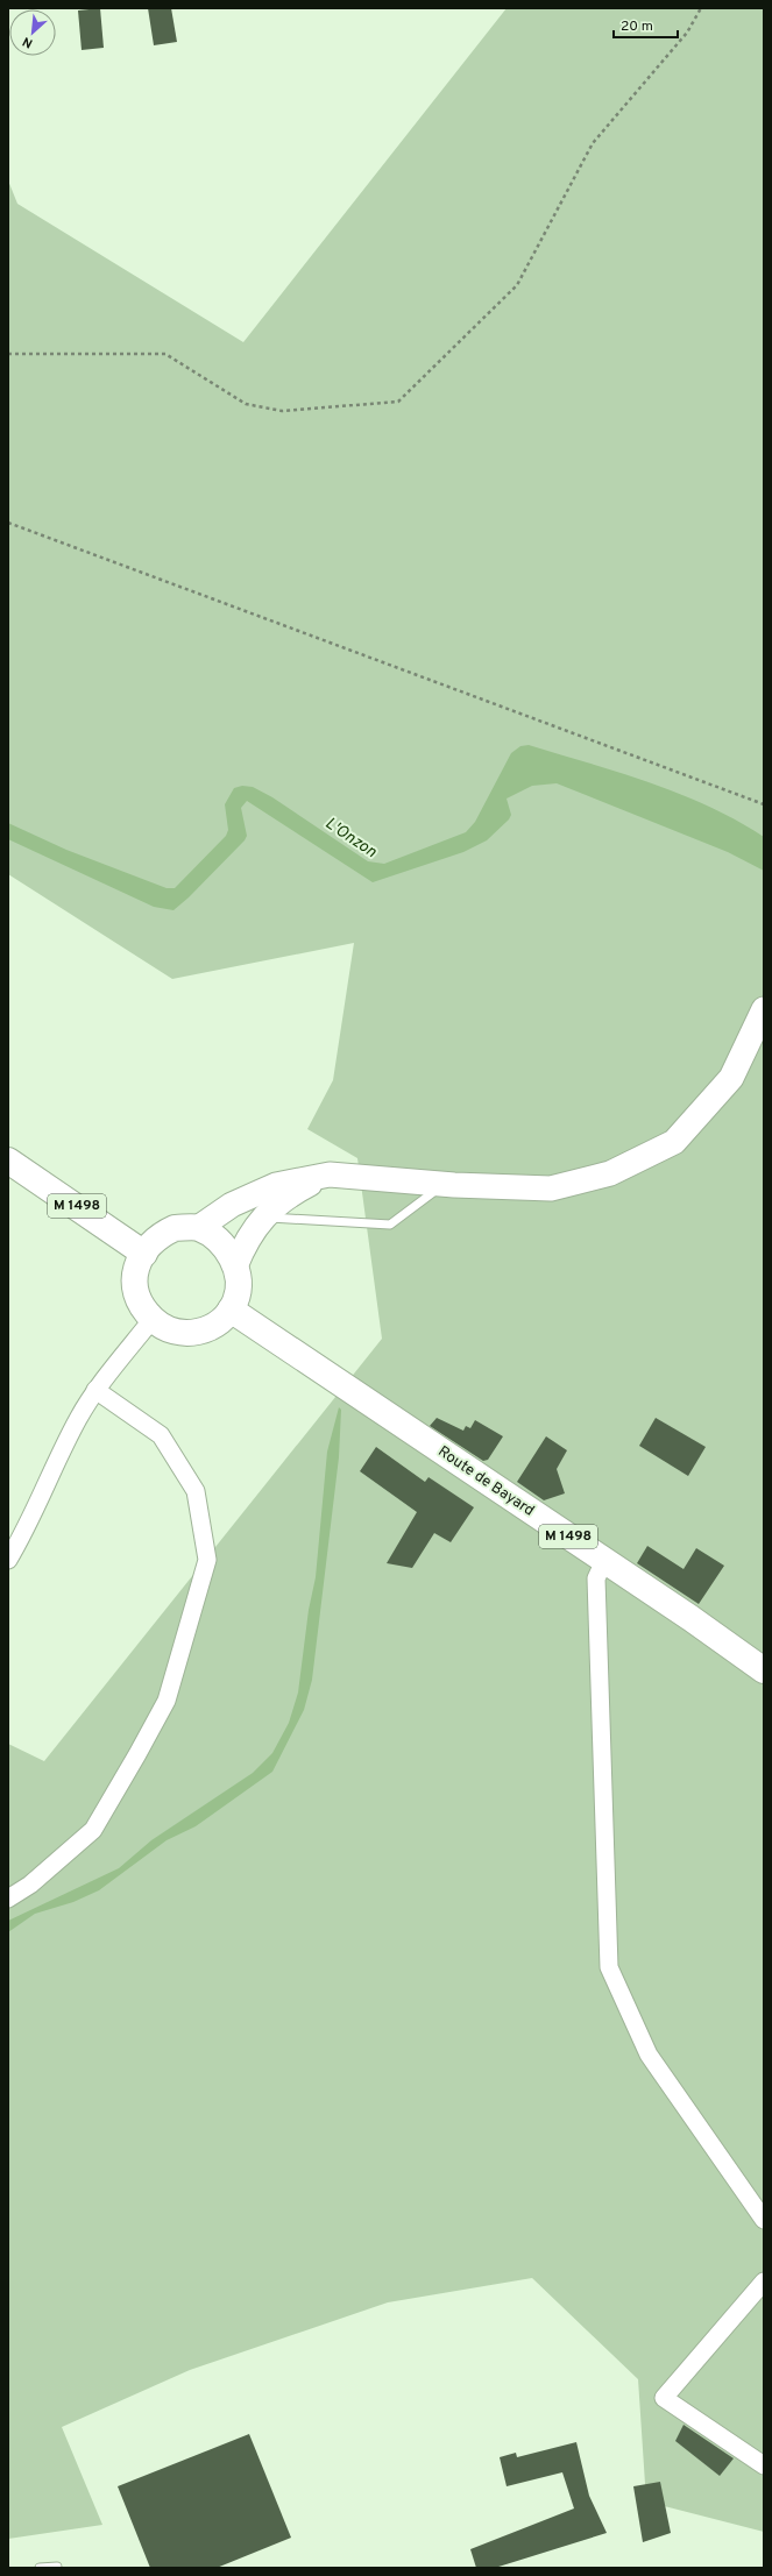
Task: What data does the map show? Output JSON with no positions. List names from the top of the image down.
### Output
{
  "streets": {
    "main road": ["M 1498", "Route de Bayard"]
  },
  "crossings": [
    ["M 1498", "Route de Bayard"]
  ],
  "water": ["L'Onzon"],
  "scale_bar": "20 m",
  "north": "bottom left"
}
